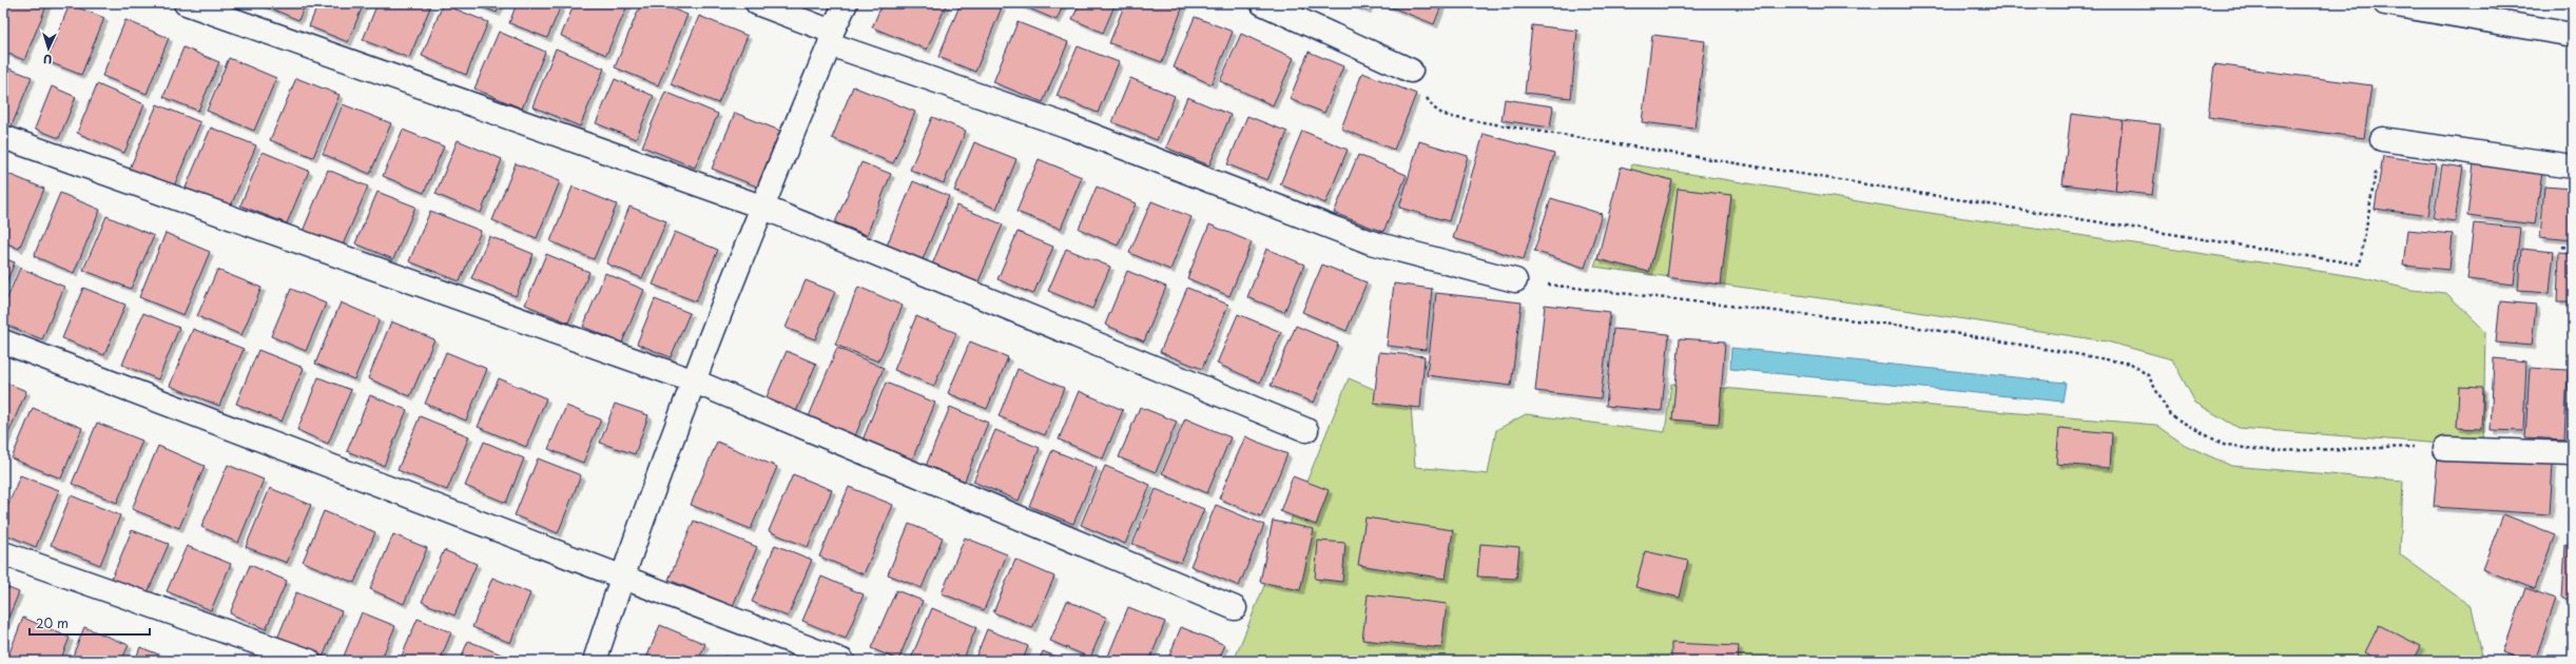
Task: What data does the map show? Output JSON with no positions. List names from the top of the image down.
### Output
{
  "scale_bar": "20 m",
  "north": "bottom"
}
